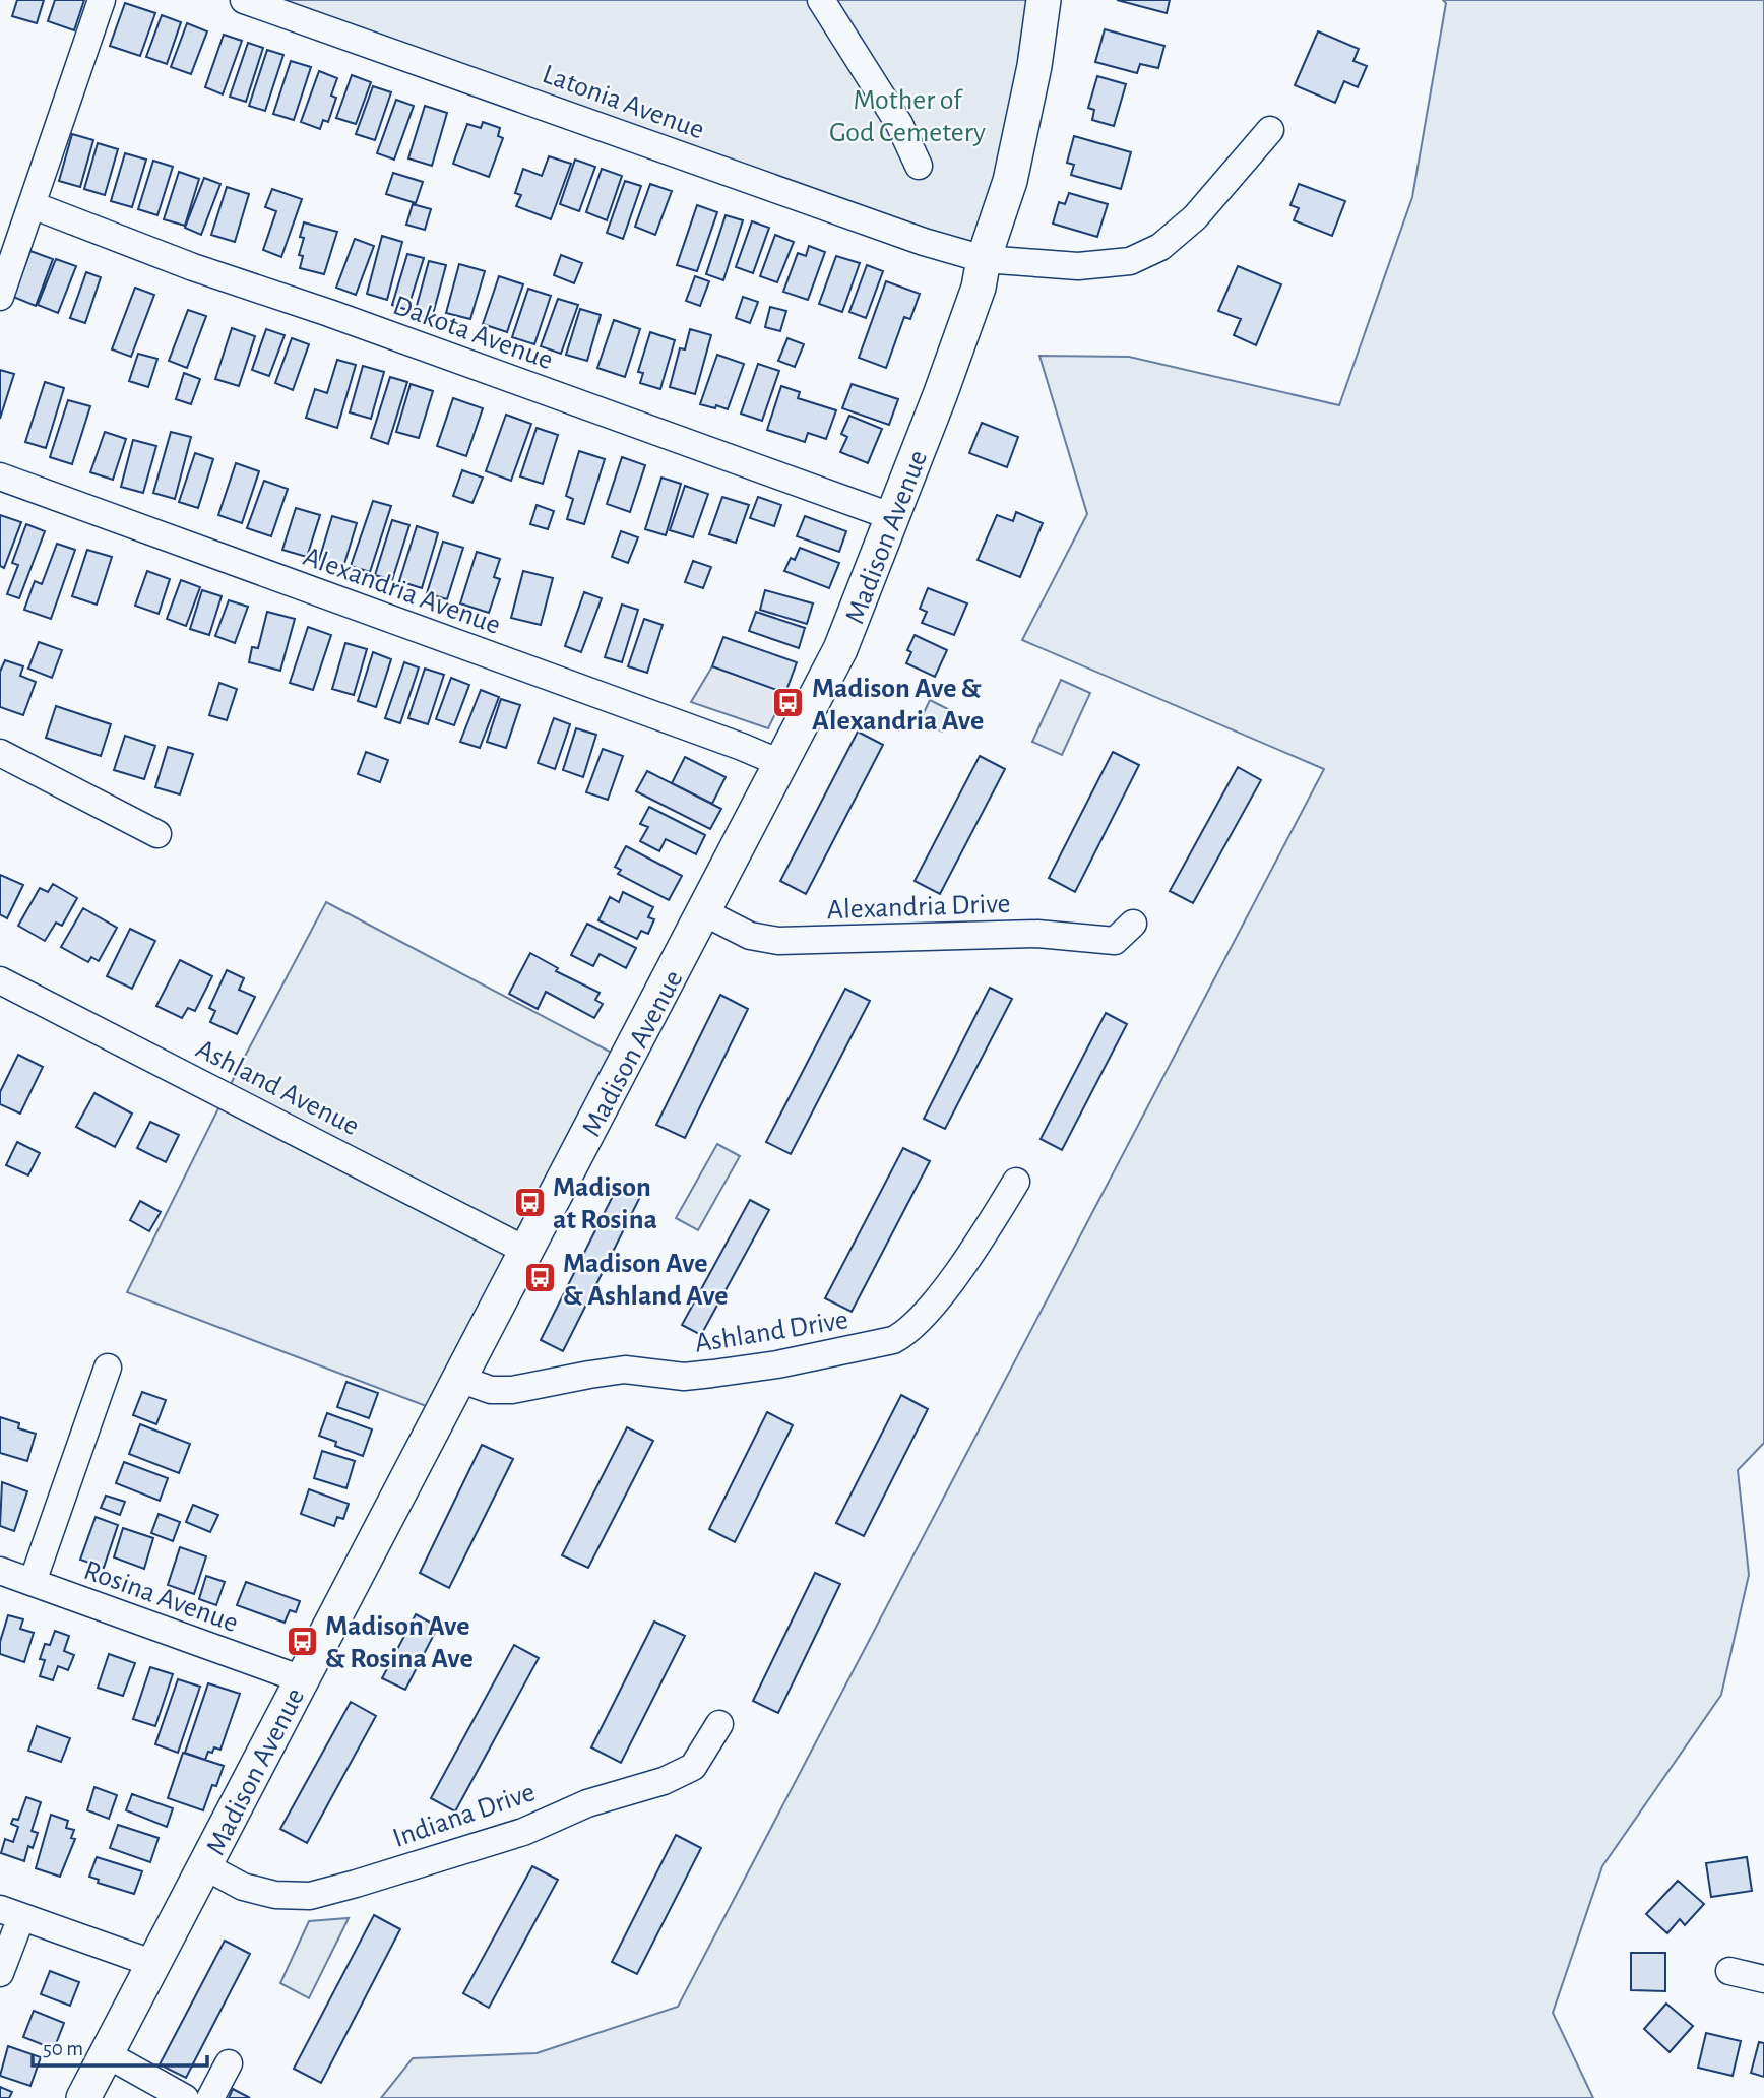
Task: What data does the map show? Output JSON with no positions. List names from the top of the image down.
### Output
{
  "streets": {
    "main road": ["Madison Avenue"],
    "street": [
      "Latonia Avenue",
      "Dakota Avenue",
      "Alexandria Avenue",
      "Alexandria Drive",
      "Ashland Avenue",
      "Ashland Drive",
      "Rosina Avenue",
      "Indiana Drive"
    ]
  },
  "crossings": [
    ["Latonia Avenue", "Madison Avenue"],
    ["Dakota Avenue", "Madison Avenue"],
    ["Madison Avenue", "Alexandria Avenue"],
    ["Madison Avenue", "Alexandria Drive"],
    ["Madison Avenue", "Ashland Avenue"],
    ["Madison Avenue", "Ashland Drive"],
    ["Madison Avenue", "Rosina Avenue"],
    ["Madison Avenue", "Indiana Drive"]
  ],
  "parks": ["Mother of God Cemetery"],
  "places": {
    "bus stop": [
      "Madison Ave & Alexandria Ave",
      "Madison at Rosina",
      "Madison Ave & Ashland Ave",
      "Madison Ave & Rosina Ave"
    ]
  },
  "scale_bar": "50 m"
}
